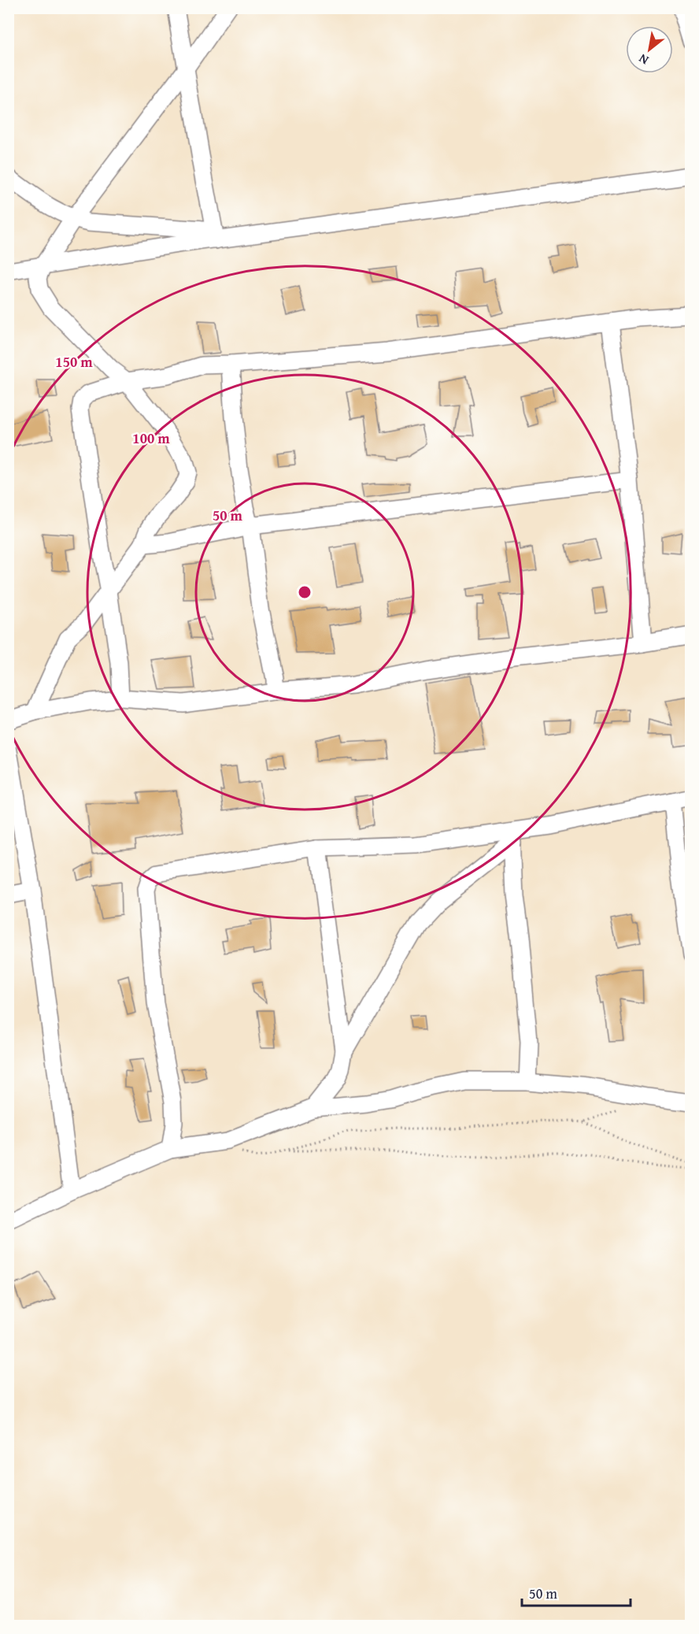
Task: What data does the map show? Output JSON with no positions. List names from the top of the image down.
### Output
{
  "scale_bar": "50 m",
  "north": "bottom left",
  "rings": ["150 m", "100 m", "50 m"]
}
